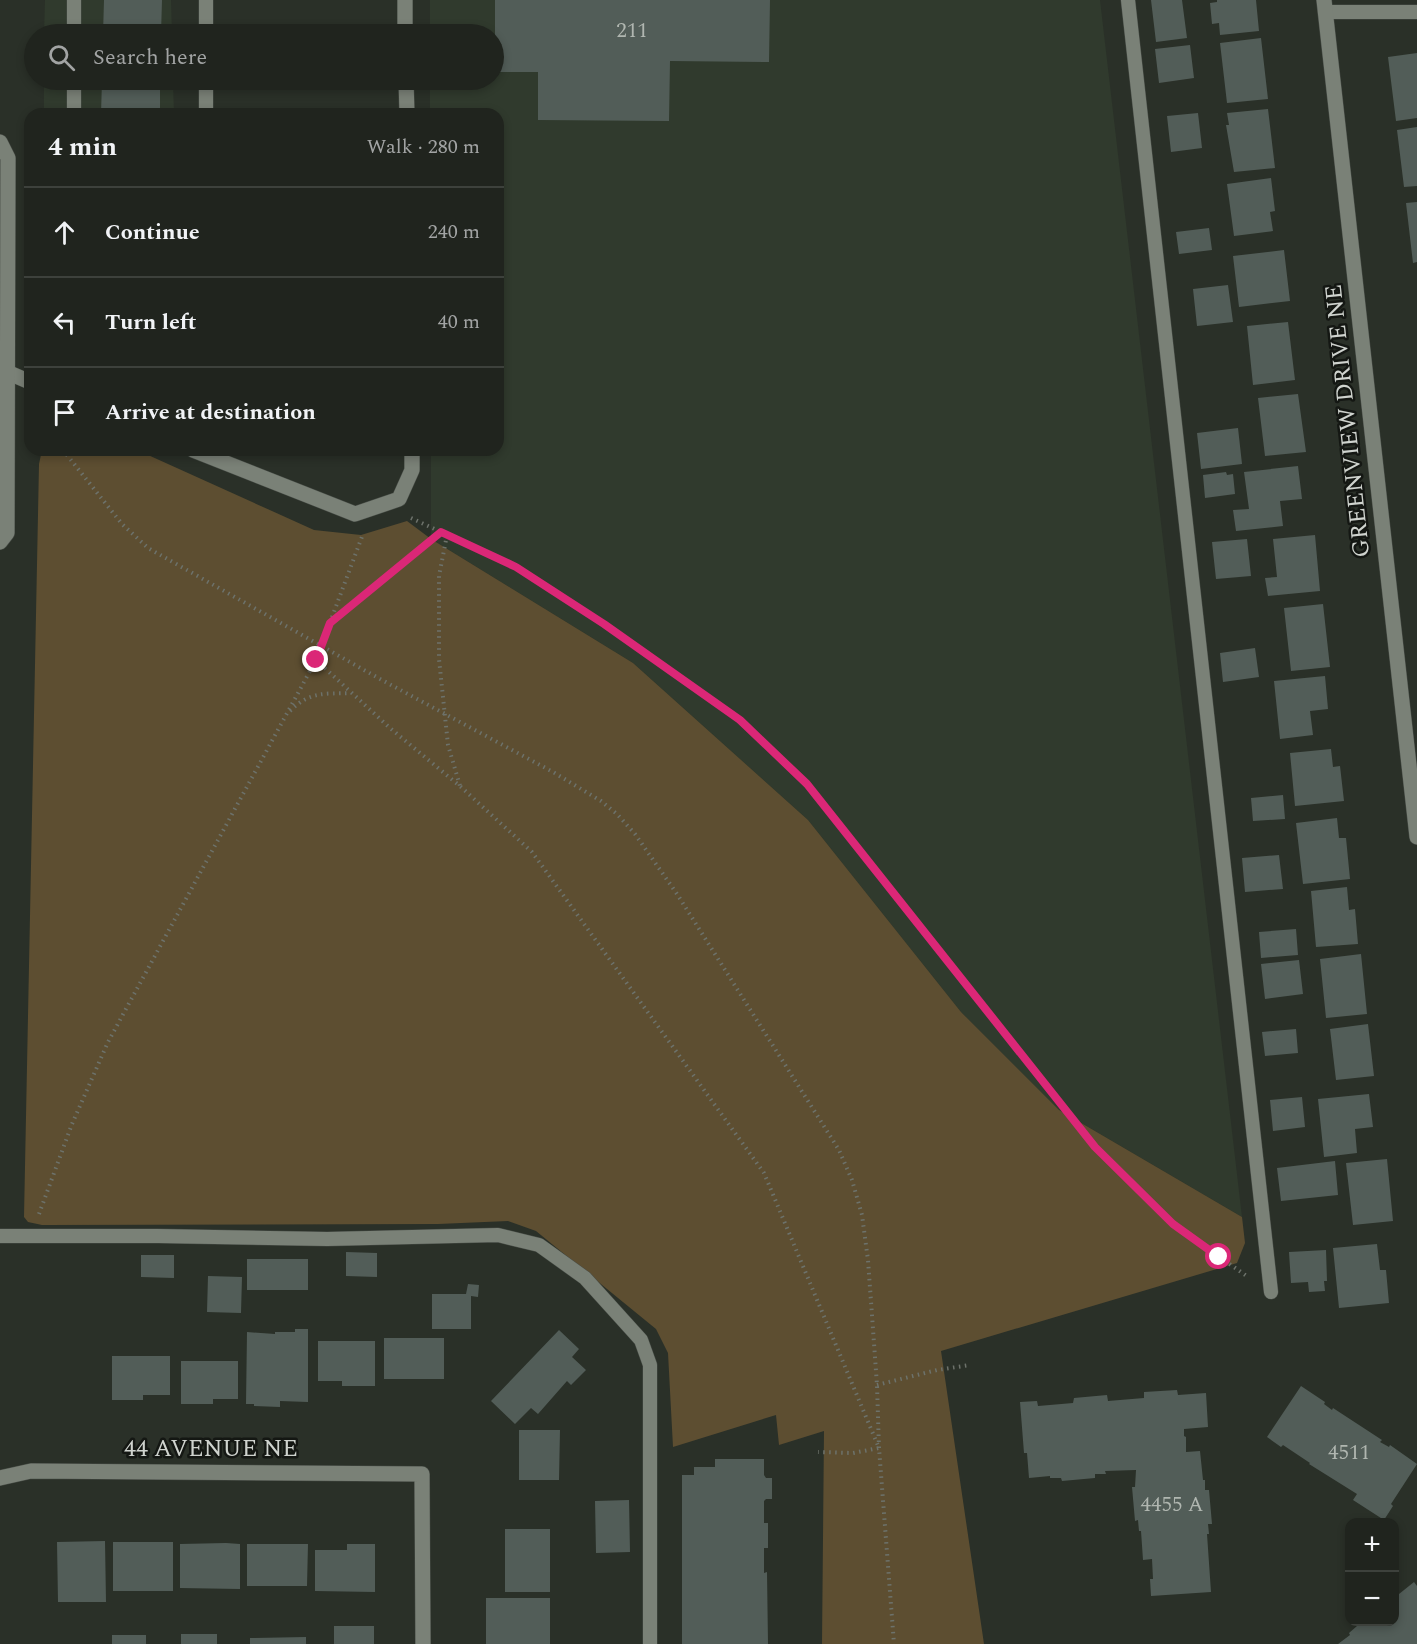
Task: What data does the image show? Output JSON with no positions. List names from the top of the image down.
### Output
{
  "streets": {
    "street": ["GREENVIEW DRIVE NE", "44 AVENUE NE"]
  },
  "house_numbers": ["211", "4511", "4455 A"],
  "page": {
    "search": "Search here",
    "heading": ["4 min", "Walk · 280 m"],
    "list": [
      ["Continue", "240 m"],
      ["Turn left", "40 m"],
      "Arrive at destination"
    ],
    "map_buttons": ["+", "−"]
  }
}
